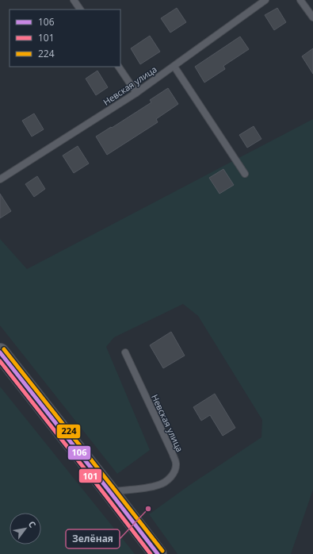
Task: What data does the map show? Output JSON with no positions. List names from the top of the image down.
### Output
{
  "streets": {
    "lane": ["Невская улица"]
  },
  "places": ["Зелёная"],
  "lines": ["transit line 224", "transit line 106", "transit line 101"],
  "legend": ["106", "101", "224"],
  "north": "top right"
}
